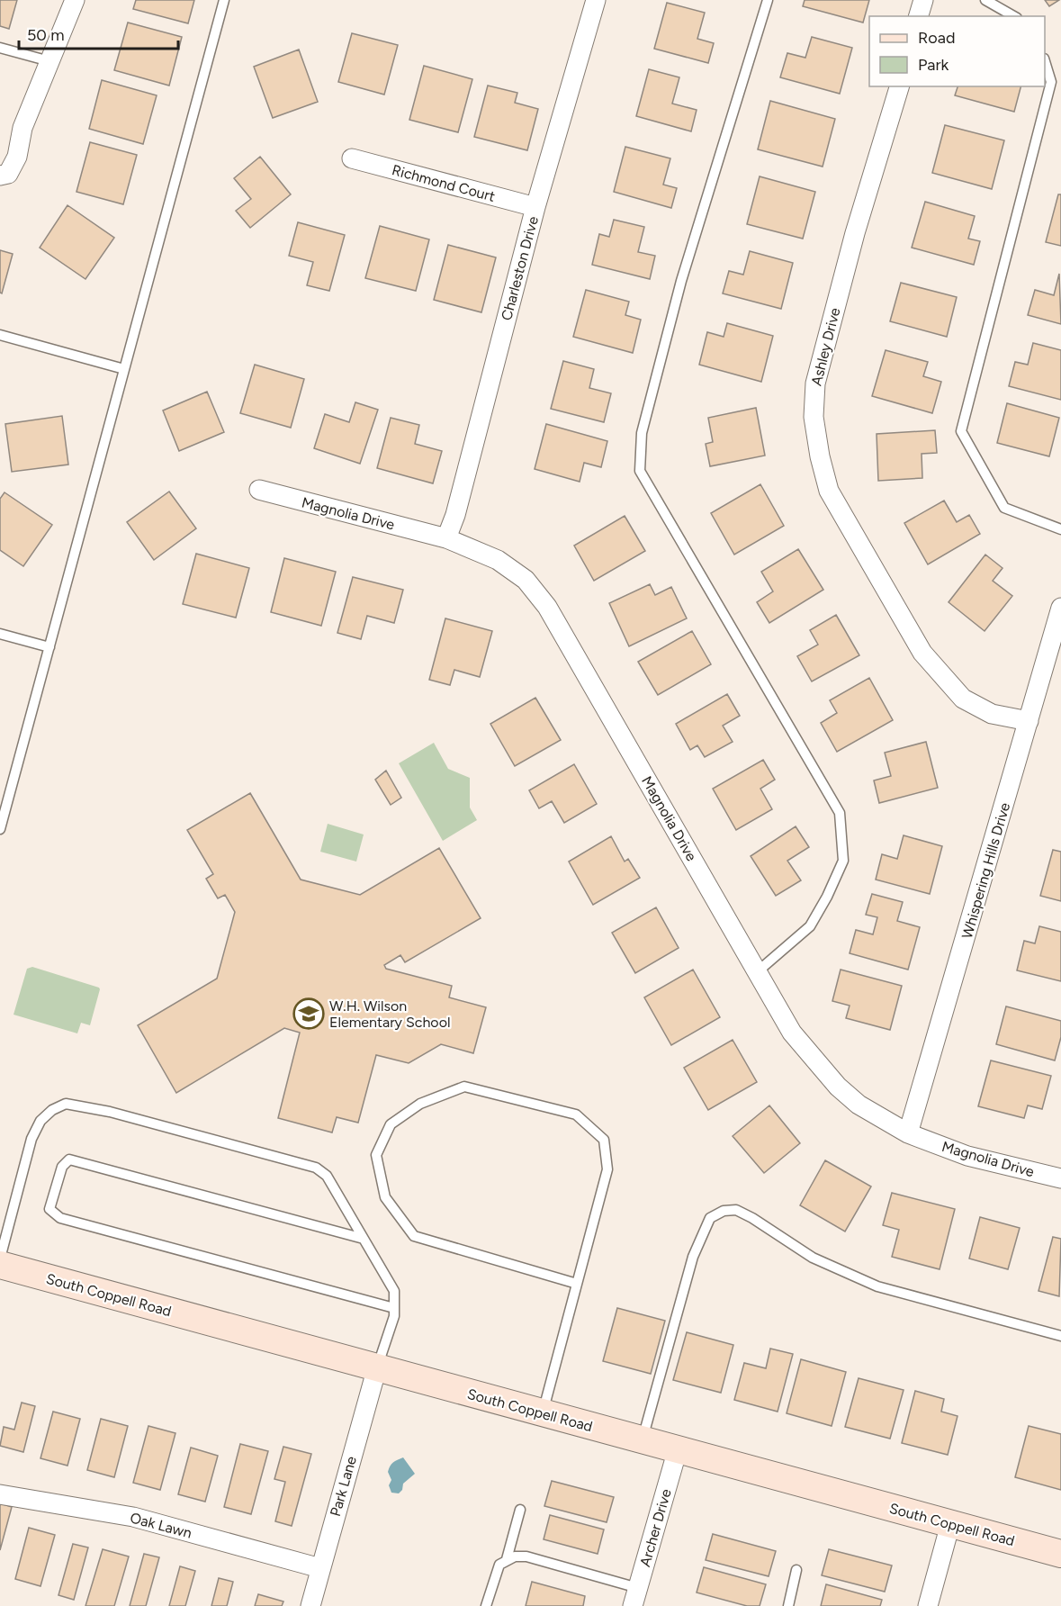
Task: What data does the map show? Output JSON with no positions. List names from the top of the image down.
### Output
{
  "streets": {
    "street": [
      "Richmond Court",
      "Charleston Drive",
      "Ashley Drive",
      "Magnolia Drive",
      "Whispering Hills Drive",
      "South Coppell Road",
      "Park Lane",
      "Oak Lawn",
      "Archer Drive"
    ]
  },
  "crossings": [
    ["Richmond Court", "Charleston Drive"],
    ["Charleston Drive", "Magnolia Drive"],
    ["Ashley Drive", "Whispering Hills Drive"],
    ["Magnolia Drive", "Whispering Hills Drive"],
    ["South Coppell Road", "Park Lane"],
    ["South Coppell Road", "Archer Drive"],
    ["Park Lane", "Oak Lawn"]
  ],
  "places": {
    "school or university": ["W.H. Wilson Elementary School"]
  },
  "legend": ["Road", "Park"],
  "scale_bar": "50 m"
}
